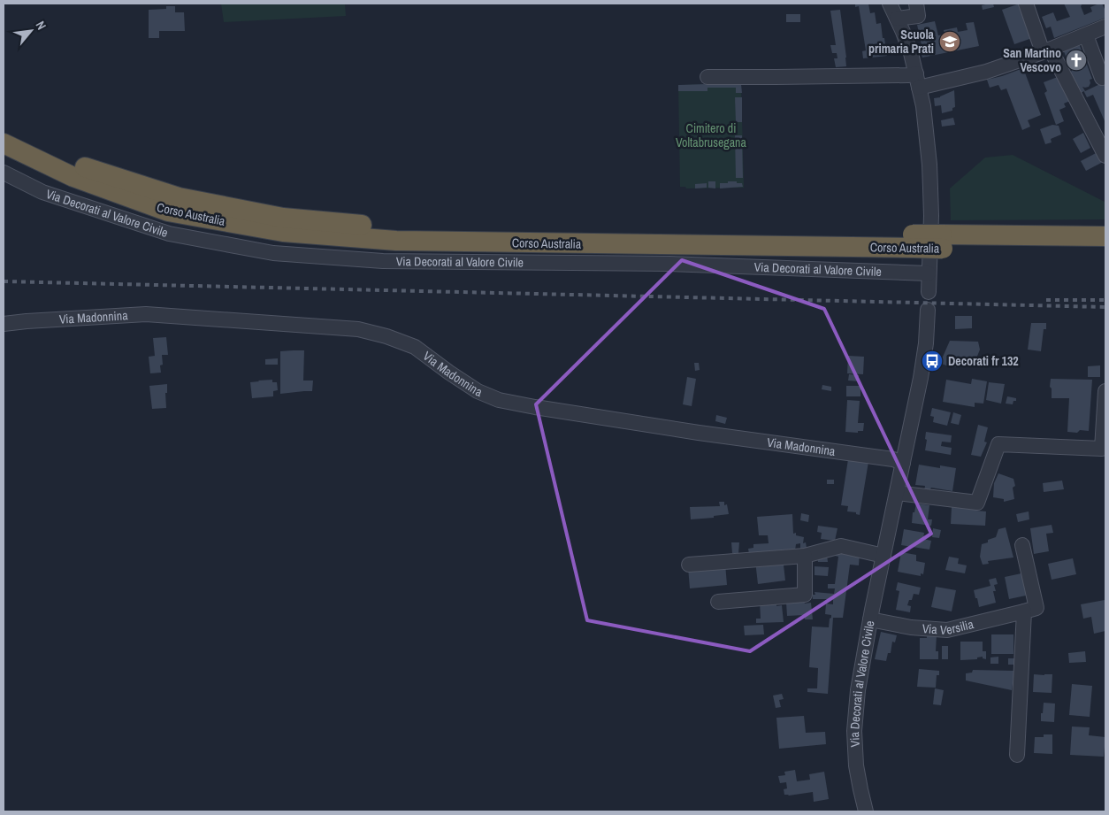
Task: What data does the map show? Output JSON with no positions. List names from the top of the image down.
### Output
{
  "streets": {
    "highway": ["Corso Australia"],
    "street": ["Via Decorati al Valore Civile", "Via Madonnina", "Via Versilia"]
  },
  "crossings": [
    ["Via Decorati al Valore Civile", "Via Madonnina"],
    ["Via Decorati al Valore Civile", "Via Versilia"]
  ],
  "parks": ["Cimitero di Voltabrusegana"],
  "places": {
    "school or university": ["Scuola primaria Prati"],
    "church": ["San Martino Vescovo"],
    "bus stop": ["Decorati fr 132"]
  },
  "north": "top right"
}
